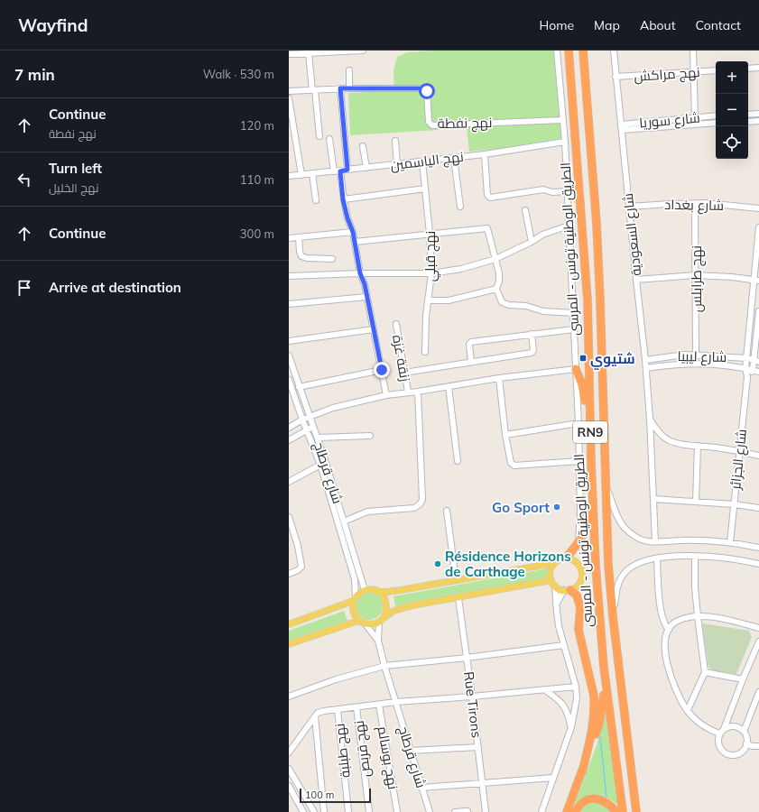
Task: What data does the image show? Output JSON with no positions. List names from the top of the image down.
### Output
{
  "streets": {
    "highway": ["الطريق الوطنية تونس - المرسى", "RN9"],
    "street": [
      "نهج مراكش",
      "شارع سوريا",
      "نهج نفطة",
      "نهج الياسمين",
      "شارع بغداد",
      "شارع السعودية",
      "نهج قبلي",
      "نهج طرابلس",
      "شارع ليبيا",
      "زنقة غزة",
      "شارع الجزائر",
      "شارع قرطاج",
      "Rue Tirons",
      "نهج قربص",
      "نهج طبلبة",
      "نهج بوسالم"
    ]
  },
  "crossings": [
    ["نهج مراكش", "شارع السعودية"],
    ["شارع سوريا", "شارع السعودية"],
    ["نهج الياسمين", "نهج قبلي"],
    ["شارع بغداد", "شارع السعودية"],
    ["شارع بغداد", "نهج طرابلس"],
    ["شارع السعودية", "شارع ليبيا"],
    ["نهج طرابلس", "شارع ليبيا"],
    ["شارع ليبيا", "شارع الجزائر"]
  ],
  "places": {
    "transit": ["شتيوي"],
    "other": ["Go Sport", "Résidence Horizons de Carthage"]
  },
  "scale_bar": "100 m",
  "page": {
    "header": "Wayfind",
    "nav": [
      "Home",
      "Map",
      "About",
      "Contact"
    ],
    "heading": ["7 min", "Walk · 530 m"],
    "map_buttons": ["+", "−"],
    "list": [
      ["Continue", "نهج نفطة", "120 m"],
      ["Turn left", "نهج الخليل", "110 m"],
      ["Continue", "300 m"],
      "Arrive at destination"
    ],
    "scale": "100 m"
  }
}
